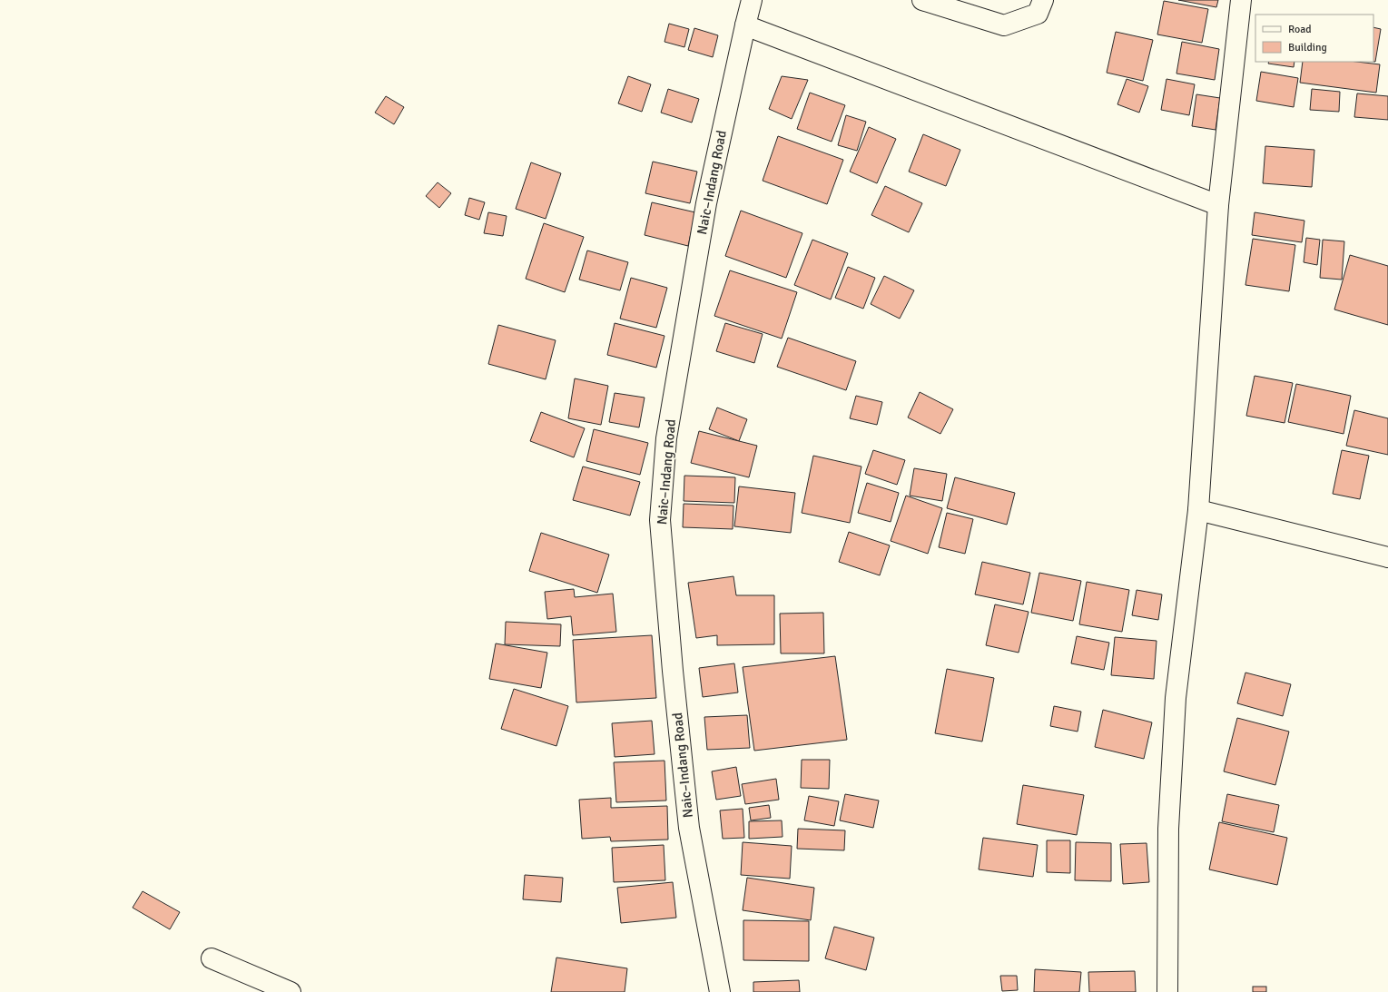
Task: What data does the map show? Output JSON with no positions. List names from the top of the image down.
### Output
{
  "streets": {
    "street": ["Naic–Indang Road"]
  },
  "legend": ["Road", "Building"]
}
